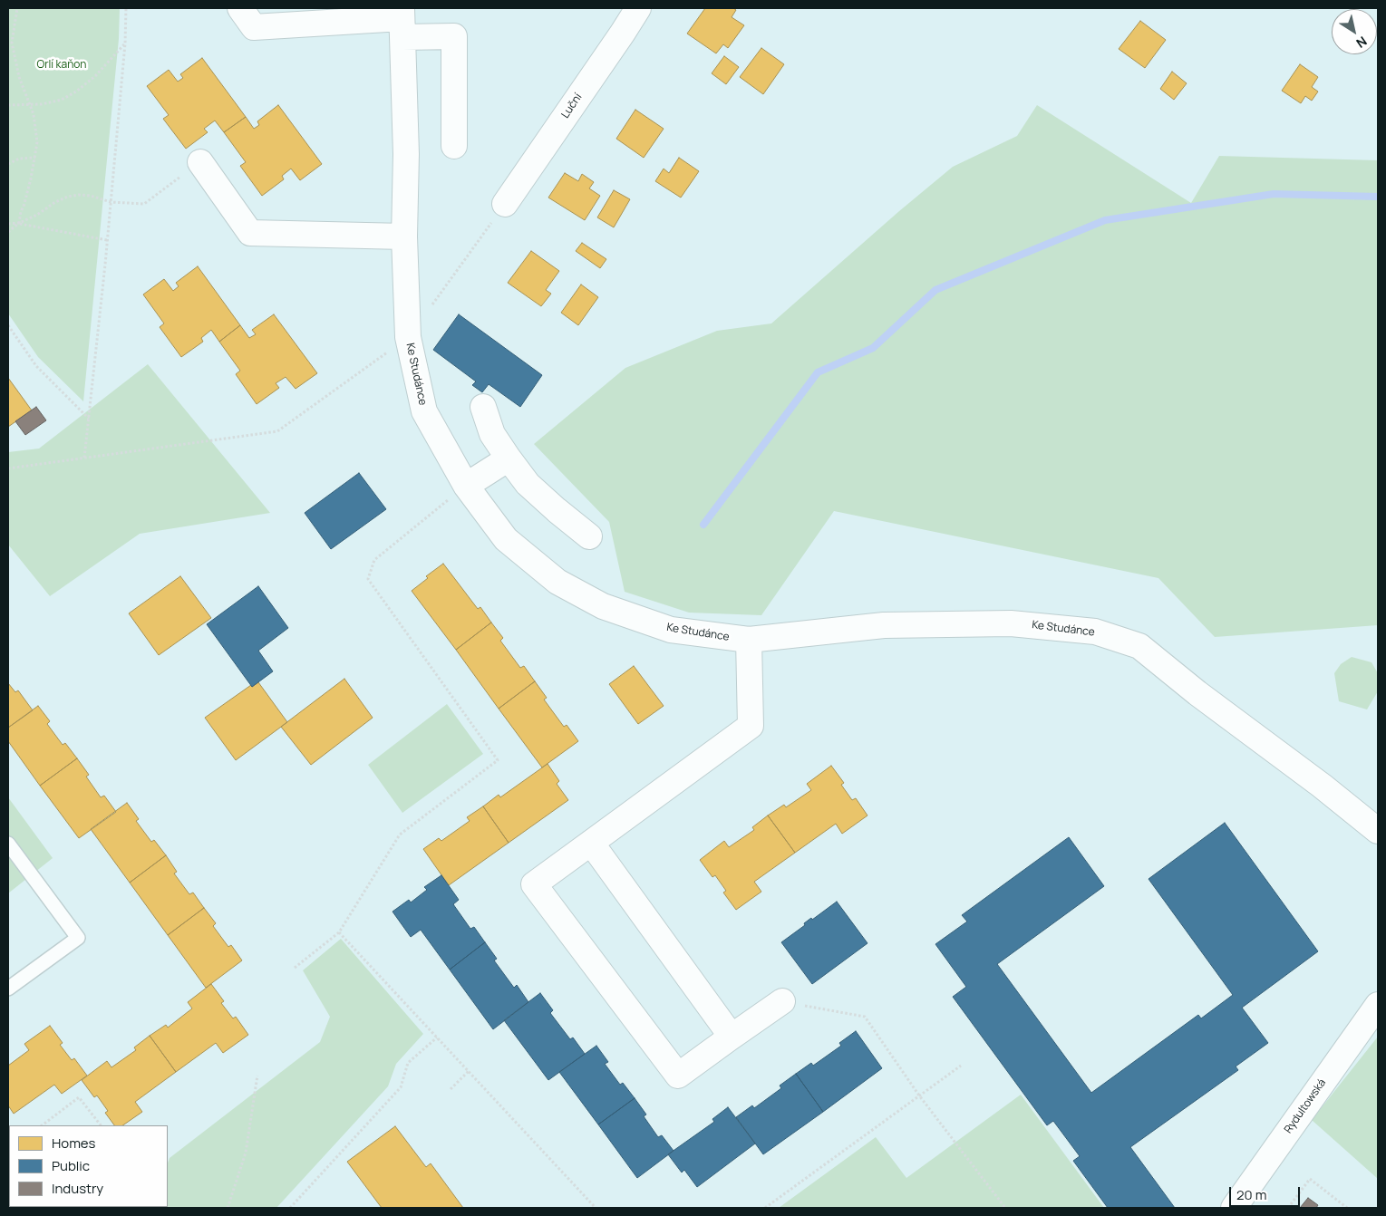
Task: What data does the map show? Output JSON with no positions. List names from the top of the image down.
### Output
{
  "streets": {
    "street": ["Luční", "Ke Studánce", "Rydultowská"]
  },
  "parks": ["Orlí kaňon"],
  "legend": ["Homes", "Public", "Industry"],
  "scale_bar": "20 m",
  "north": "bottom right"
}
